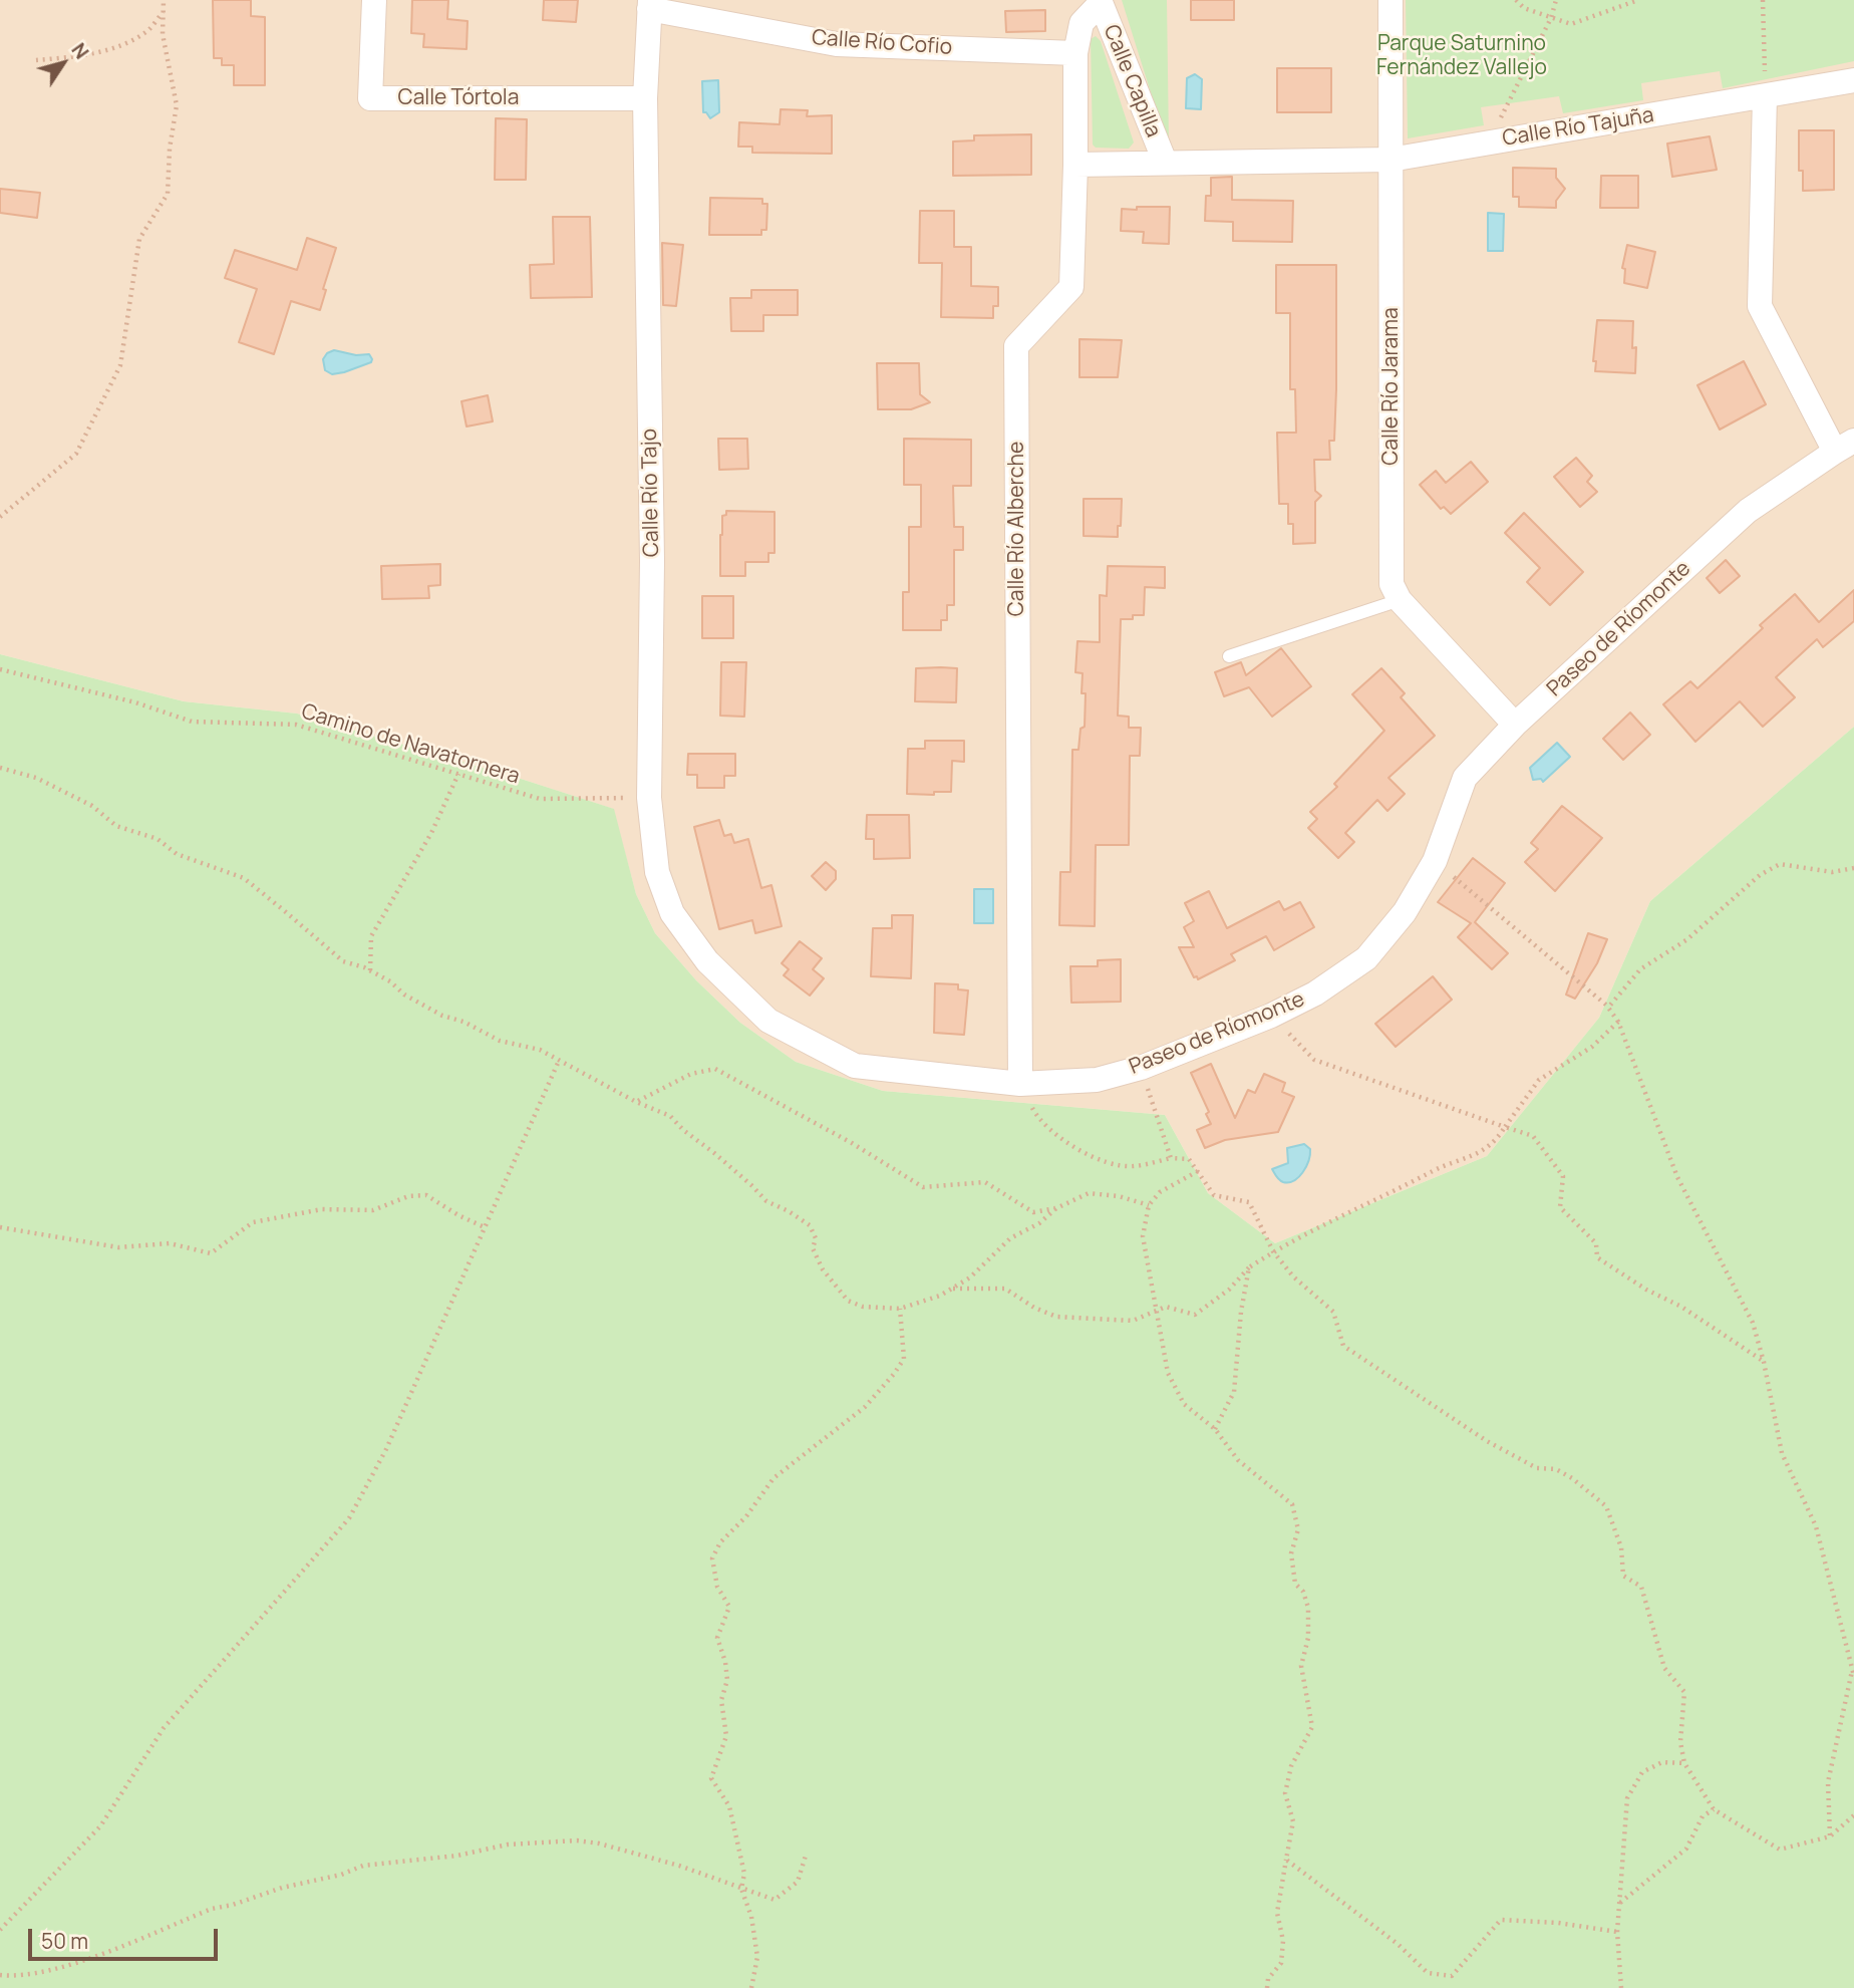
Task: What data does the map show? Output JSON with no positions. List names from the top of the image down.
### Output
{
  "streets": {
    "street": [
      "Calle Río Cofio",
      "Calle Capilla",
      "Calle Tórtola",
      "Calle Río Tajuña",
      "Calle Río Jarama",
      "Calle Río Tajo",
      "Calle Río Alberche",
      "Paseo de Ríomonte"
    ],
    "path": ["Camino de Navatornera"]
  },
  "crossings": [
    ["Calle Río Cofio", "Calle Río Tajo"],
    ["Calle Río Cofio", "Calle Río Alberche"],
    ["Calle Capilla", "Calle Río Alberche"],
    ["Calle Tórtola", "Calle Río Tajo"],
    ["Calle Río Tajuña", "Calle Río Jarama"],
    ["Calle Río Jarama", "Paseo de Ríomonte"],
    ["Calle Río Tajo", "Paseo de Ríomonte"],
    ["Calle Río Tajo", "Camino de Navatornera"],
    ["Calle Río Alberche", "Paseo de Ríomonte"]
  ],
  "parks": ["Parque Saturnino Fernández Vallejo"],
  "scale_bar": "50 m",
  "north": "top right"
}
